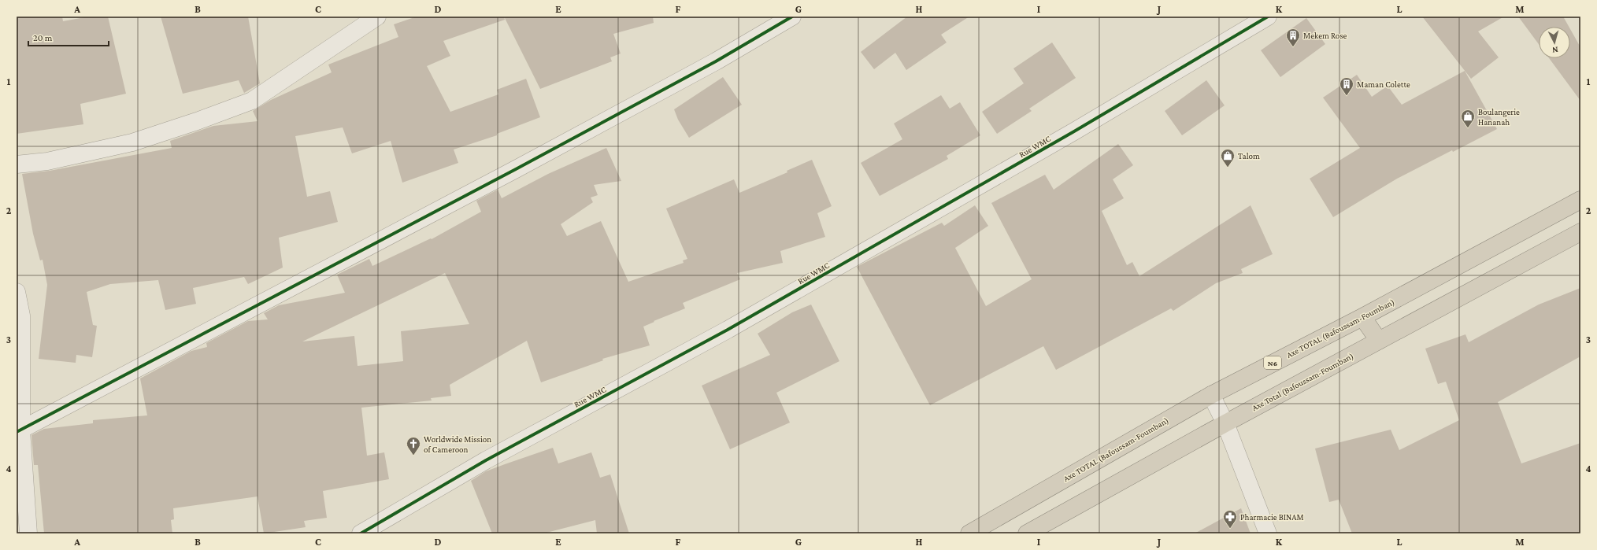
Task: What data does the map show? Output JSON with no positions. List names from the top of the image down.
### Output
{
  "streets": {
    "highway": ["Axe TOTAL (Bafoussam-Foumban)", "N6", "Axe Total (Bafoussam-Foumban)"],
    "street": ["Rue WMC"]
  },
  "places": {
    "building": ["Mekem Rose", "Maman Colette"],
    "shop": ["Boulangerie Hananah", "Talom"],
    "church": ["Worldwide Mission of Cameroon"],
    "pharmacy": ["Pharmacie BINAM"]
  },
  "scale_bar": "20 m",
  "north": "bottom",
  "grid": {
    "columns": [
      "A",
      "B",
      "C",
      "D",
      "E",
      "F",
      "G",
      "H",
      "I",
      "J",
      "K",
      "L",
      "M"
    ],
    "rows": [
      "1",
      "2",
      "3",
      "4"
    ]
  }
}
